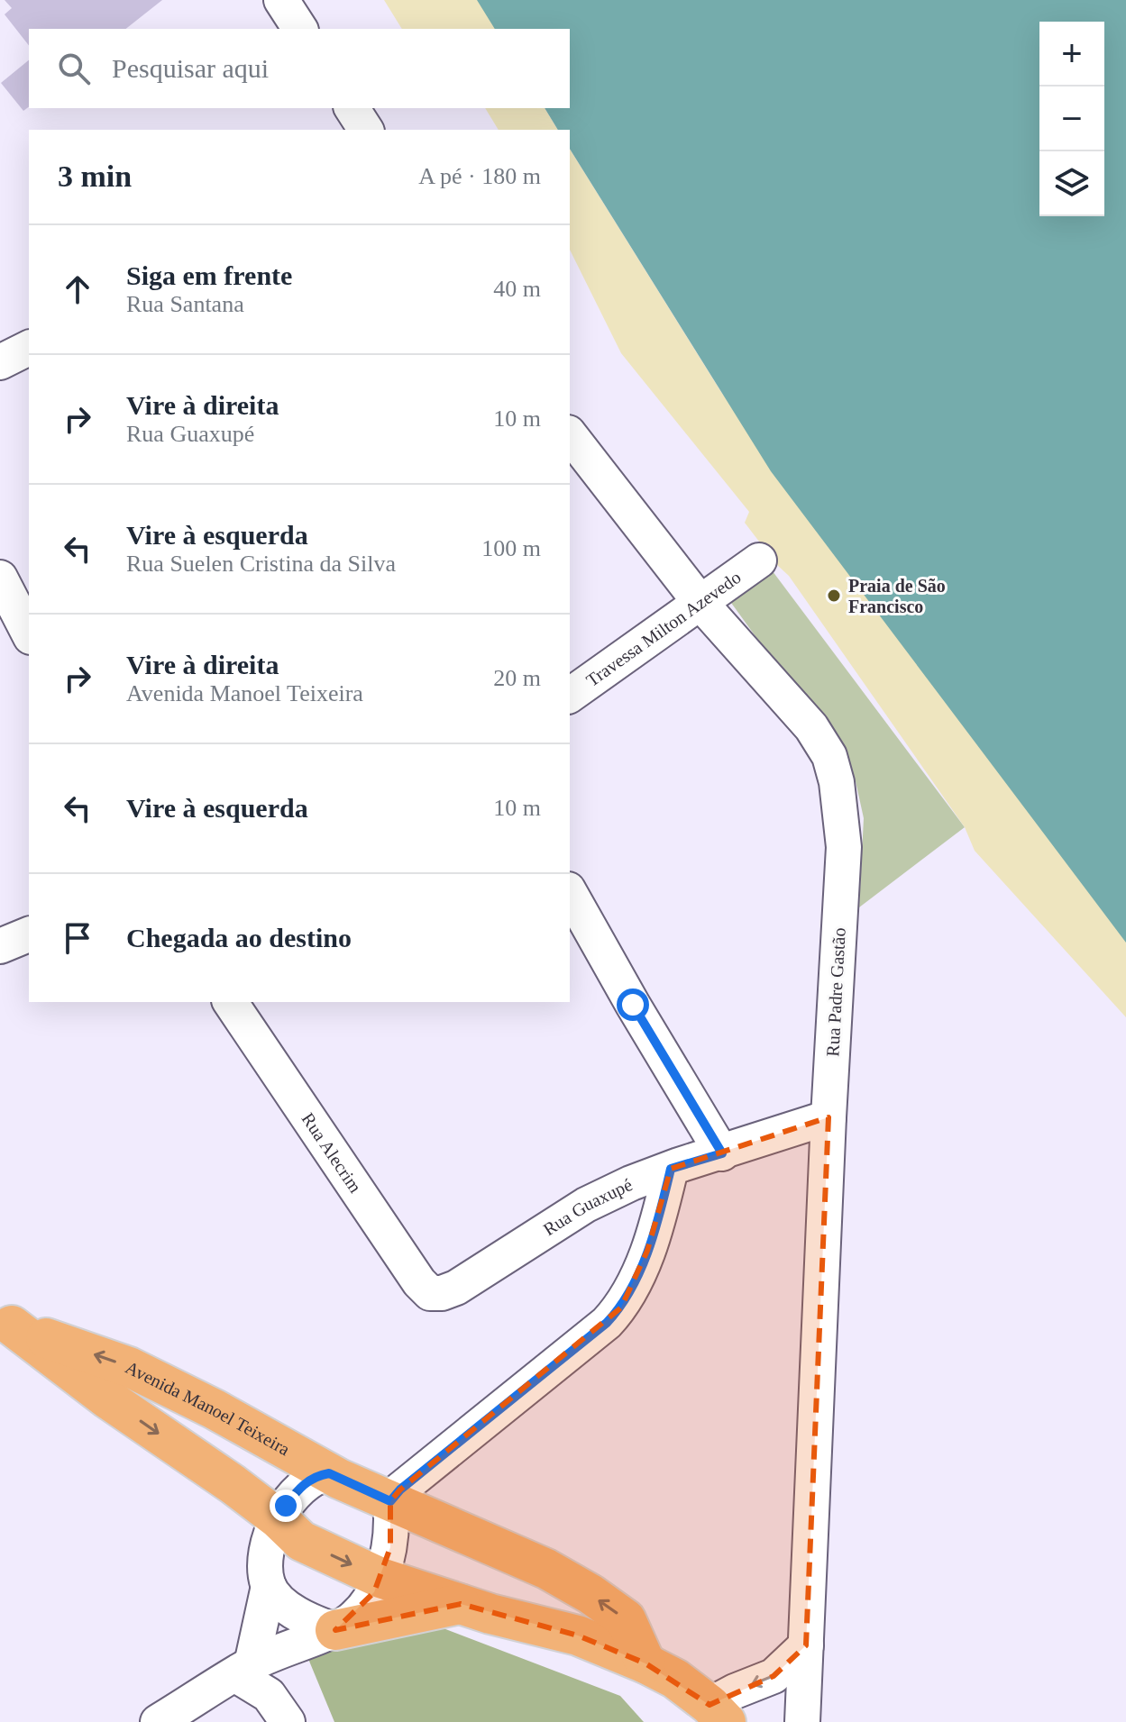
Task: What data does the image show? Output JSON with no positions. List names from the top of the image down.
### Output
{
  "streets": {
    "main road": ["Avenida Manoel Teixeira"],
    "street": [
      "Travessa Milton Azevedo",
      "Rua Padre Gastão",
      "Rua Alecrim",
      "Rua Guaxupé"
    ]
  },
  "crossings": [
    ["Travessa Milton Azevedo", "Rua Padre Gastão"],
    ["Rua Padre Gastão", "Rua Guaxupé"],
    ["Rua Alecrim", "Rua Guaxupé"]
  ],
  "places": ["Praia de São Francisco"],
  "page": {
    "map_buttons": ["+", "−"],
    "search": "Pesquisar aqui",
    "heading": ["3 min", "A pé · 180 m"],
    "list": [
      ["Siga em frente", "Rua Santana", "40 m"],
      ["Vire à direita", "Rua Guaxupé", "10 m"],
      ["Vire à esquerda", "Rua Suelen Cristina da Silva", "100 m"],
      ["Vire à direita", "Avenida Manoel Teixeira", "20 m"],
      ["Vire à esquerda", "10 m"],
      "Chegada ao destino"
    ]
  }
}
